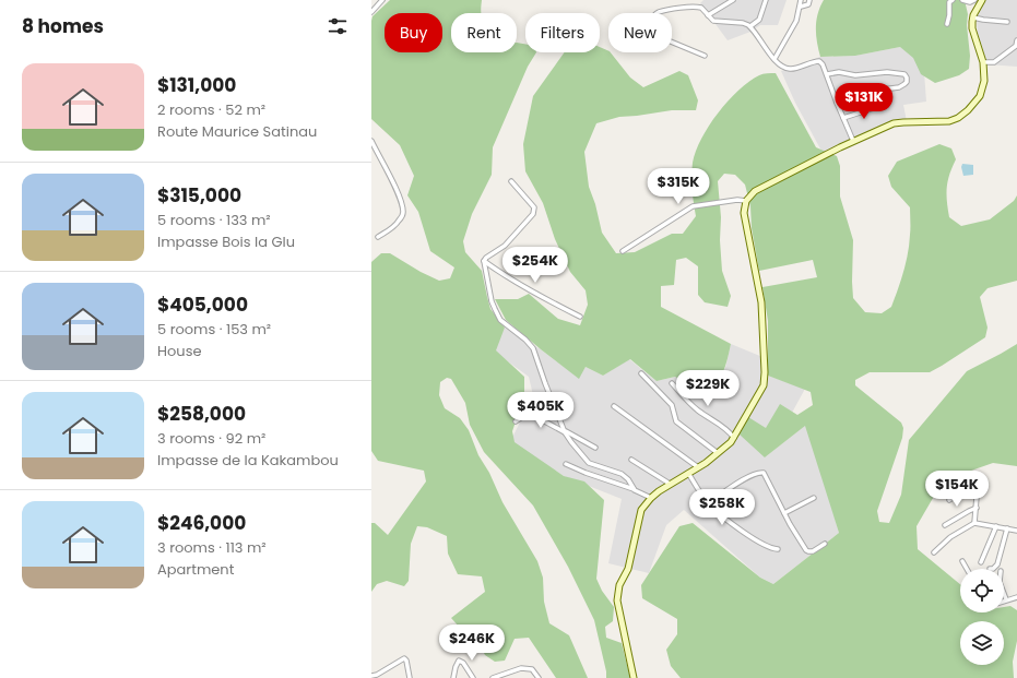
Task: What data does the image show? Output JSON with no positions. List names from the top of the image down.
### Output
{
  "page": {
    "heading": "8 homes",
    "chip": [
      "Buy",
      "Rent",
      "Filters",
      "New"
    ],
    "list": [
      {
        "name": "$131,000",
        "note": "2 rooms · 52 m² · Route Maurice Satinau"
      },
      {
        "name": "$315,000",
        "note": "5 rooms · 133 m² · Impasse Bois la Glu"
      },
      {
        "name": "$405,000",
        "note": "5 rooms · 153 m² · House"
      },
      {
        "name": "$258,000",
        "note": "3 rooms · 92 m² · Impasse de la Kakambou"
      },
      {
        "name": "$246,000",
        "note": "3 rooms · 113 m² · Apartment"
      }
    ],
    "price": [
      "$131K",
      "$315K",
      "$254K",
      "$229K",
      "$405K",
      "$154K",
      "$258K",
      "$246K"
    ]
  }
}
